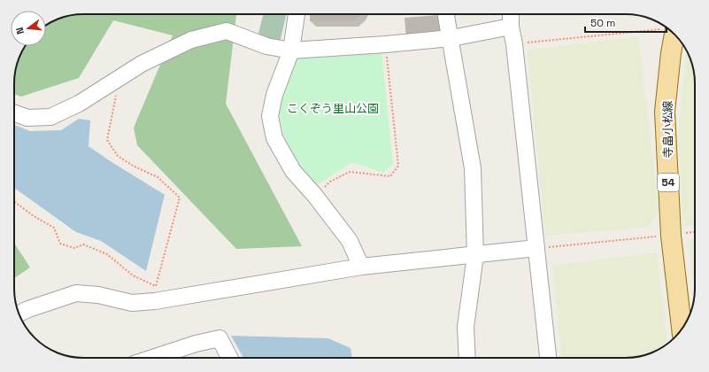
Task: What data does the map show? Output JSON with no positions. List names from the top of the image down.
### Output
{
  "streets": {
    "main road": ["寺畠小松線", "54"]
  },
  "parks": ["こくぞう里山公園"],
  "scale_bar": "50 m",
  "north": "left"
}
